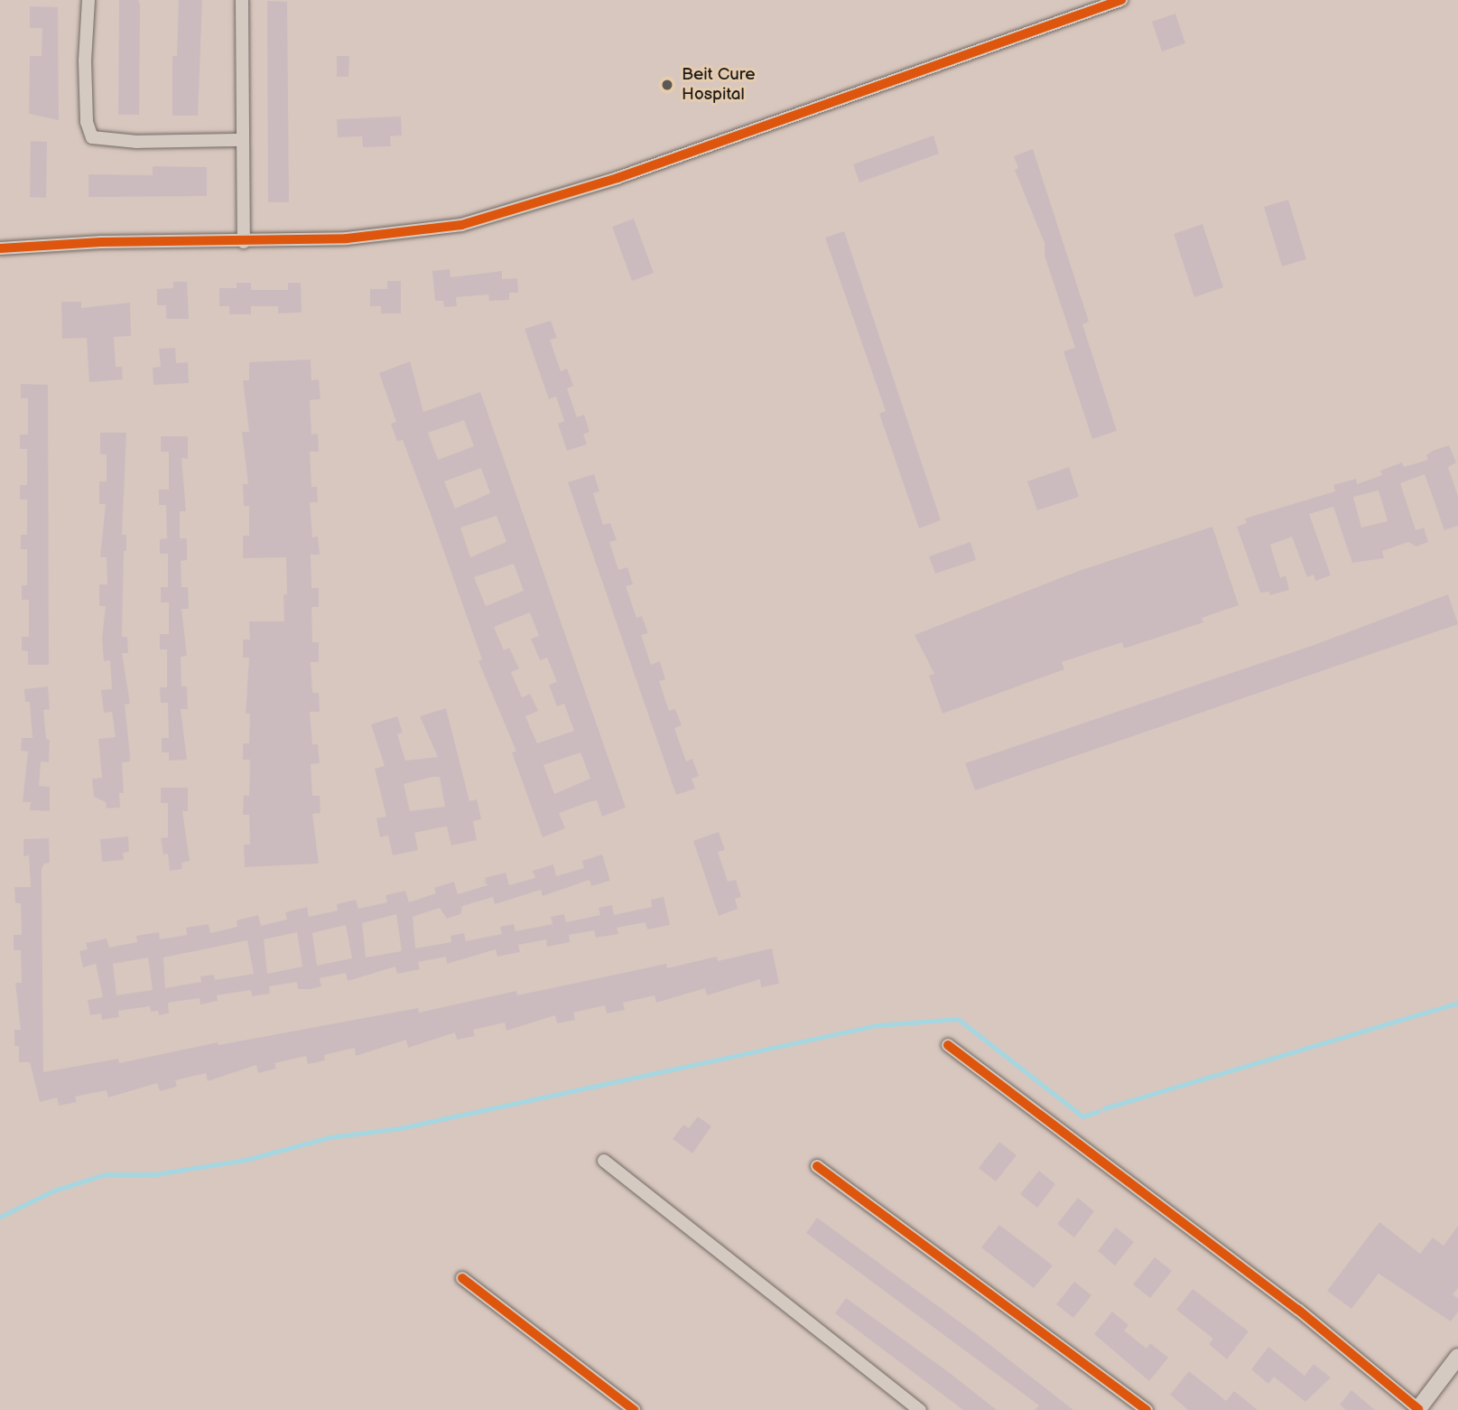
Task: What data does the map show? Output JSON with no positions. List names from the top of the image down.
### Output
{
  "places": ["Beit Cure Hospital"]
}
